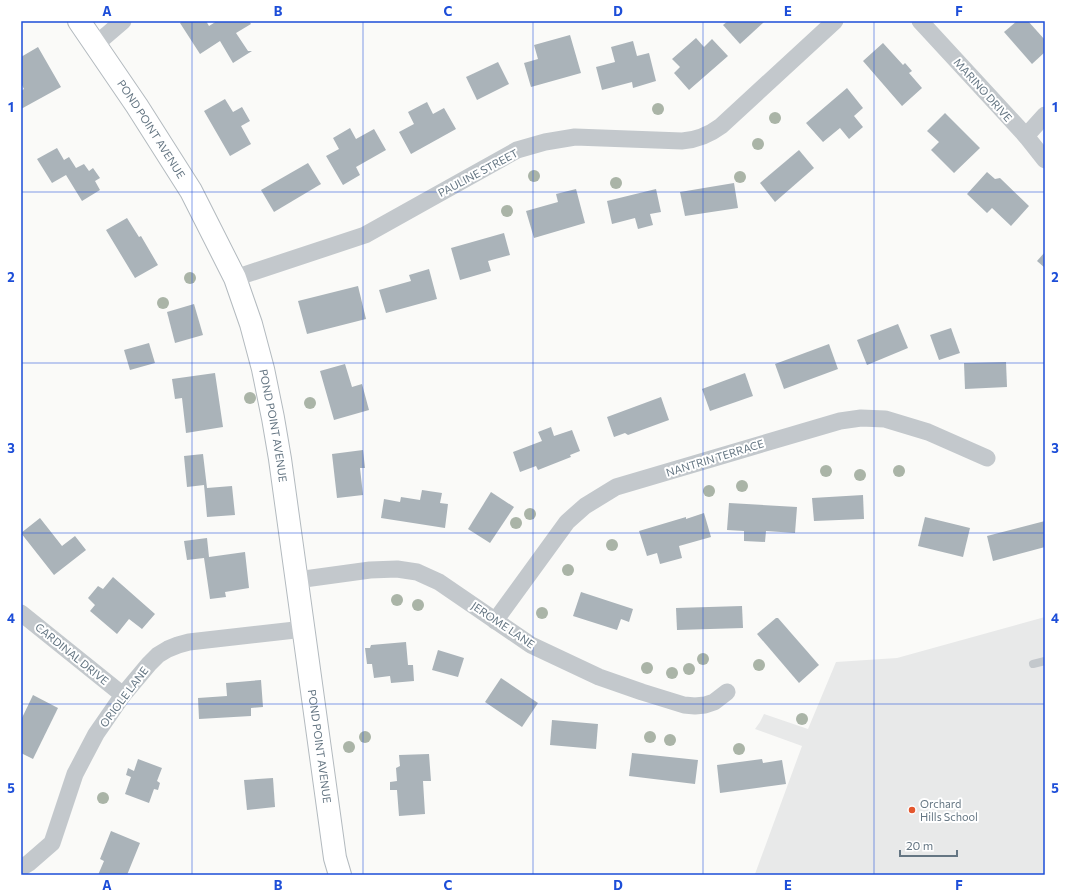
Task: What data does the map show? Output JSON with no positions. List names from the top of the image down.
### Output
{
  "streets": {
    "main road": ["POND POINT AVENUE"],
    "street": [
      "MARINO DRIVE",
      "PAULINE STREET",
      "NANTRIN TERRACE",
      "JEROME LANE",
      "CARDINAL DRIVE",
      "ORIOLE LANE"
    ]
  },
  "crossings": [
    ["POND POINT AVENUE", "PAULINE STREET"],
    ["POND POINT AVENUE", "JEROME LANE"],
    ["POND POINT AVENUE", "ORIOLE LANE"],
    ["NANTRIN TERRACE", "JEROME LANE"],
    ["CARDINAL DRIVE", "ORIOLE LANE"]
  ],
  "places": ["Orchard Hills School"],
  "scale_bar": "20 m",
  "grid": {
    "columns": [
      "A",
      "B",
      "C",
      "D",
      "E",
      "F"
    ],
    "rows": [
      "1",
      "2",
      "3",
      "4",
      "5"
    ]
  }
}
